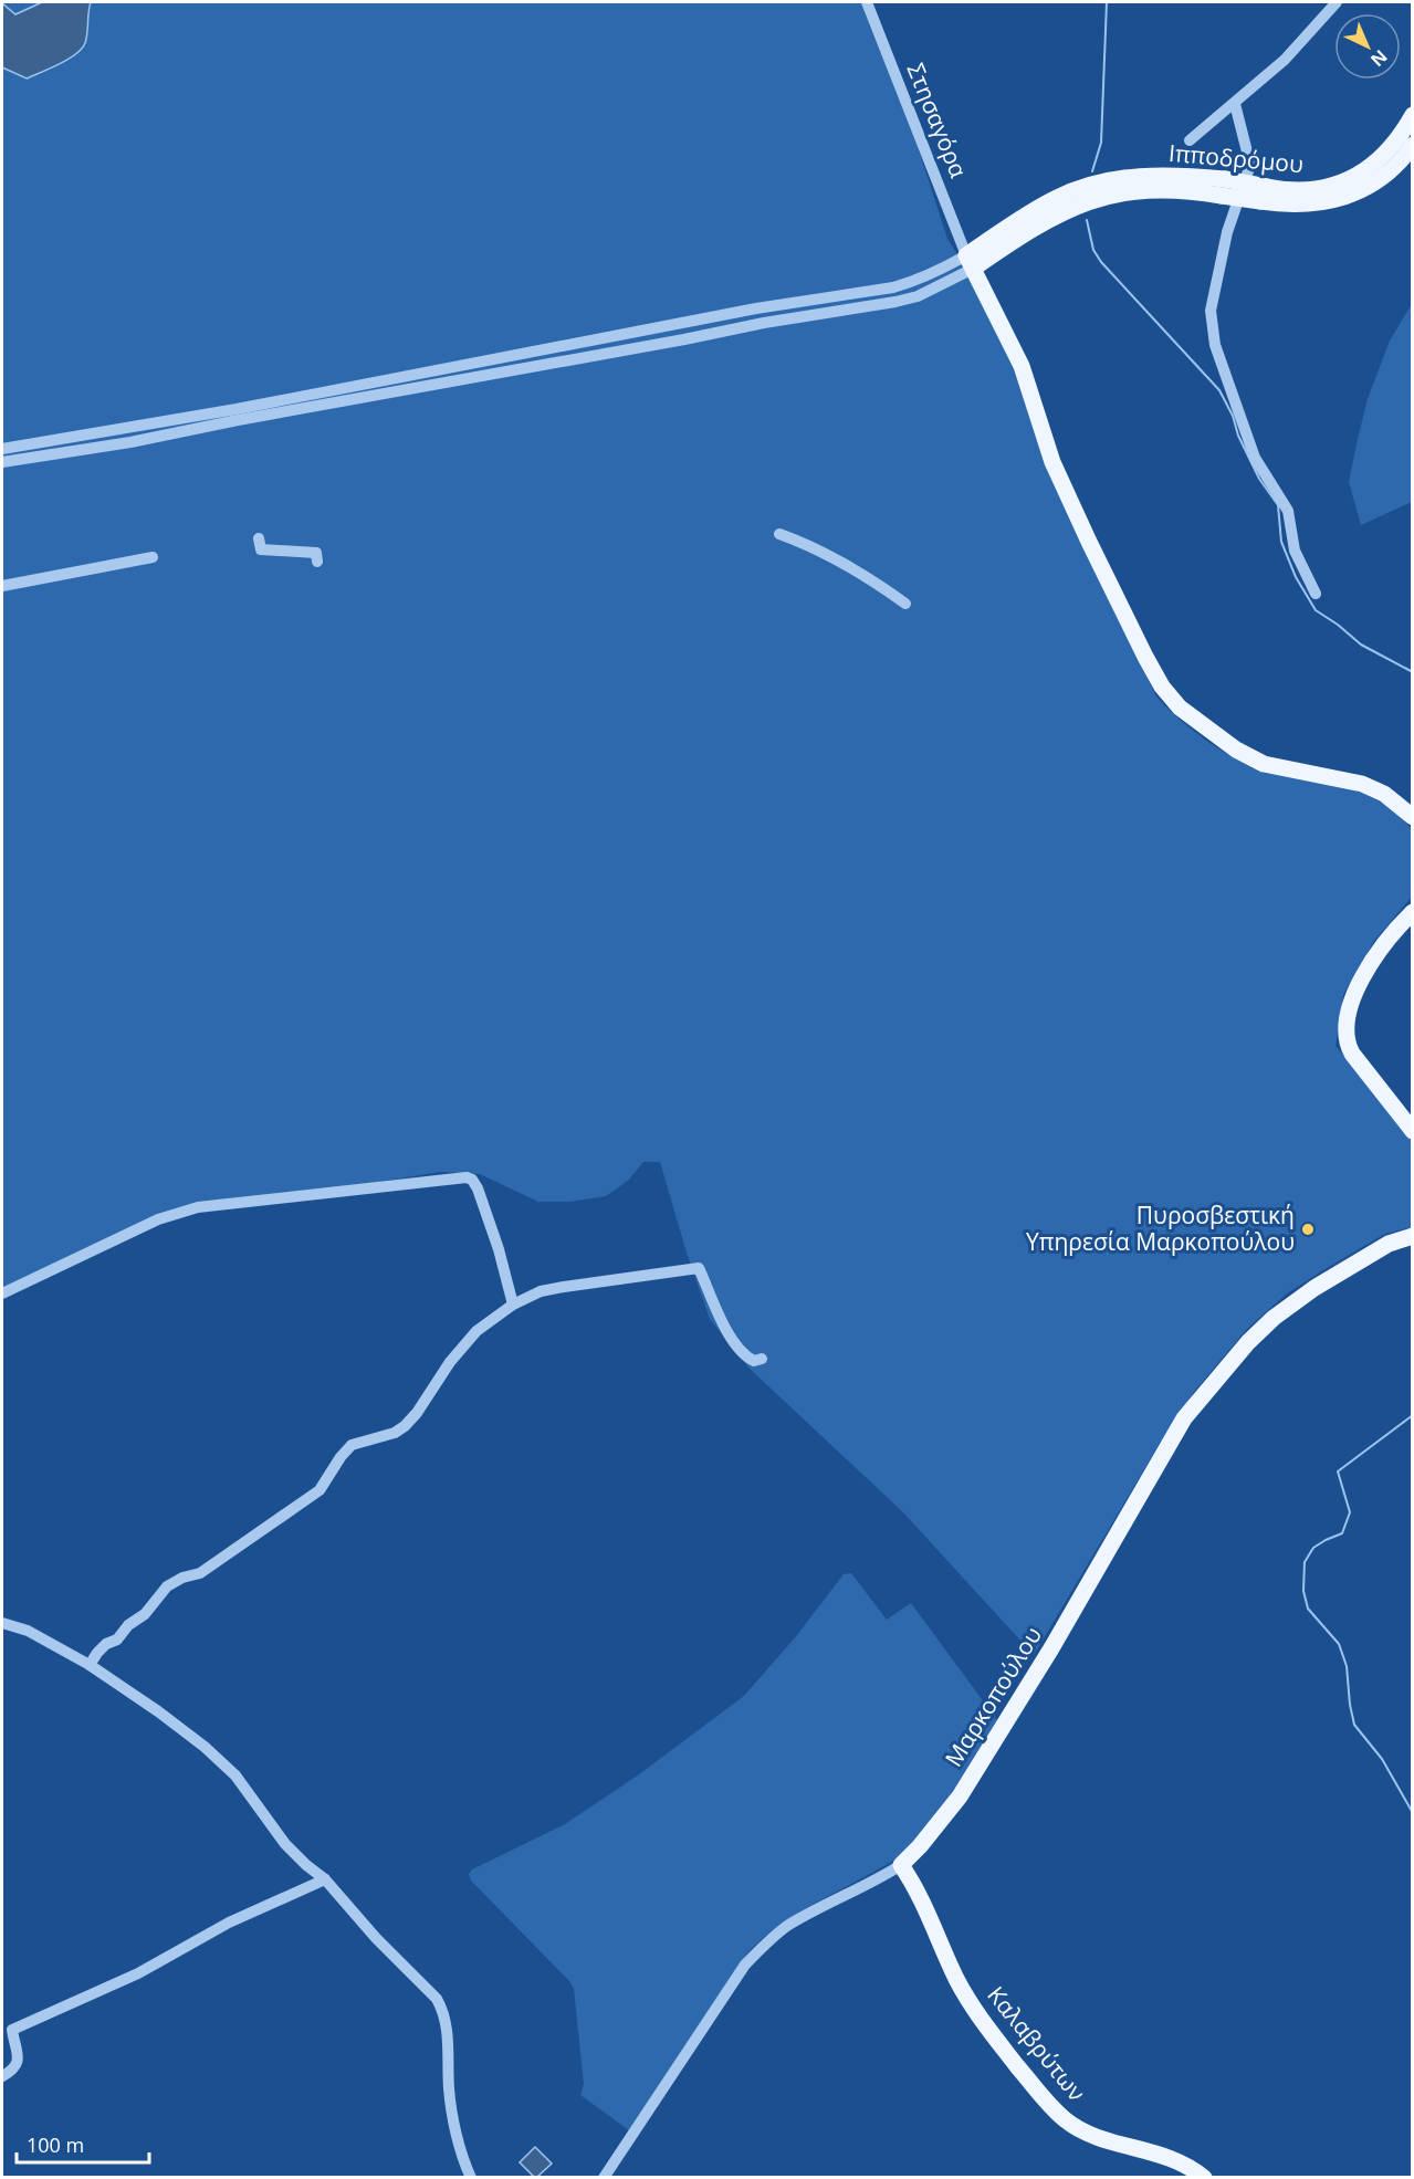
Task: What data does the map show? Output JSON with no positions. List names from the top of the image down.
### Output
{
  "streets": {
    "main road": ["Ιπποδρόμου", "Μαρκοπούλου", "Καλαβρύτων"],
    "street": ["Στησαγόρα"]
  },
  "crossings": [
    ["Στησαγόρα", "Ιπποδρόμου"],
    ["Μαρκοπούλου", "Καλαβρύτων"]
  ],
  "places": ["Πυροσβεστική Υπηρεσία Μαρκοπούλου"],
  "scale_bar": "100 m",
  "north": "bottom right"
}
